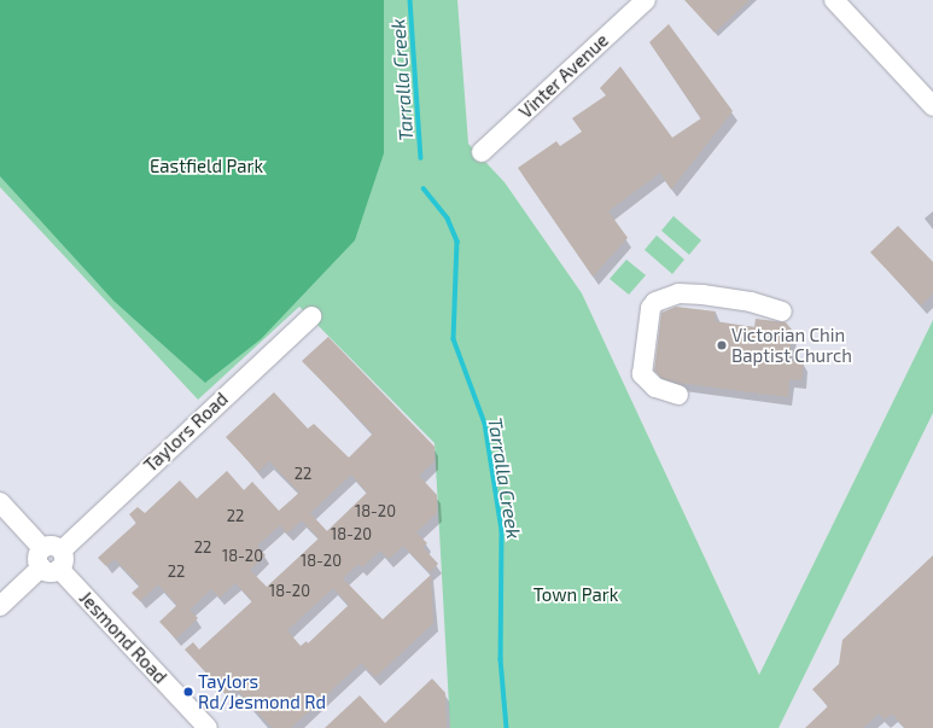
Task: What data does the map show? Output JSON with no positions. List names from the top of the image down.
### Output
{
  "streets": {
    "street": ["Vinter Avenue", "Taylors Road", "Jesmond Road"]
  },
  "crossings": [
    ["Taylors Road", "Jesmond Road"]
  ],
  "water": ["Tarralla Creek"],
  "parks": ["Eastfield Park", "Town Park"],
  "places": ["Victorian Chin Baptist Church", "Taylors Rd/Jesmond Rd"],
  "house_numbers": [
    "22",
    "18-20",
    "22",
    "18-20",
    "22",
    "18-20",
    "18-20",
    "22",
    "18-20"
  ]
}
